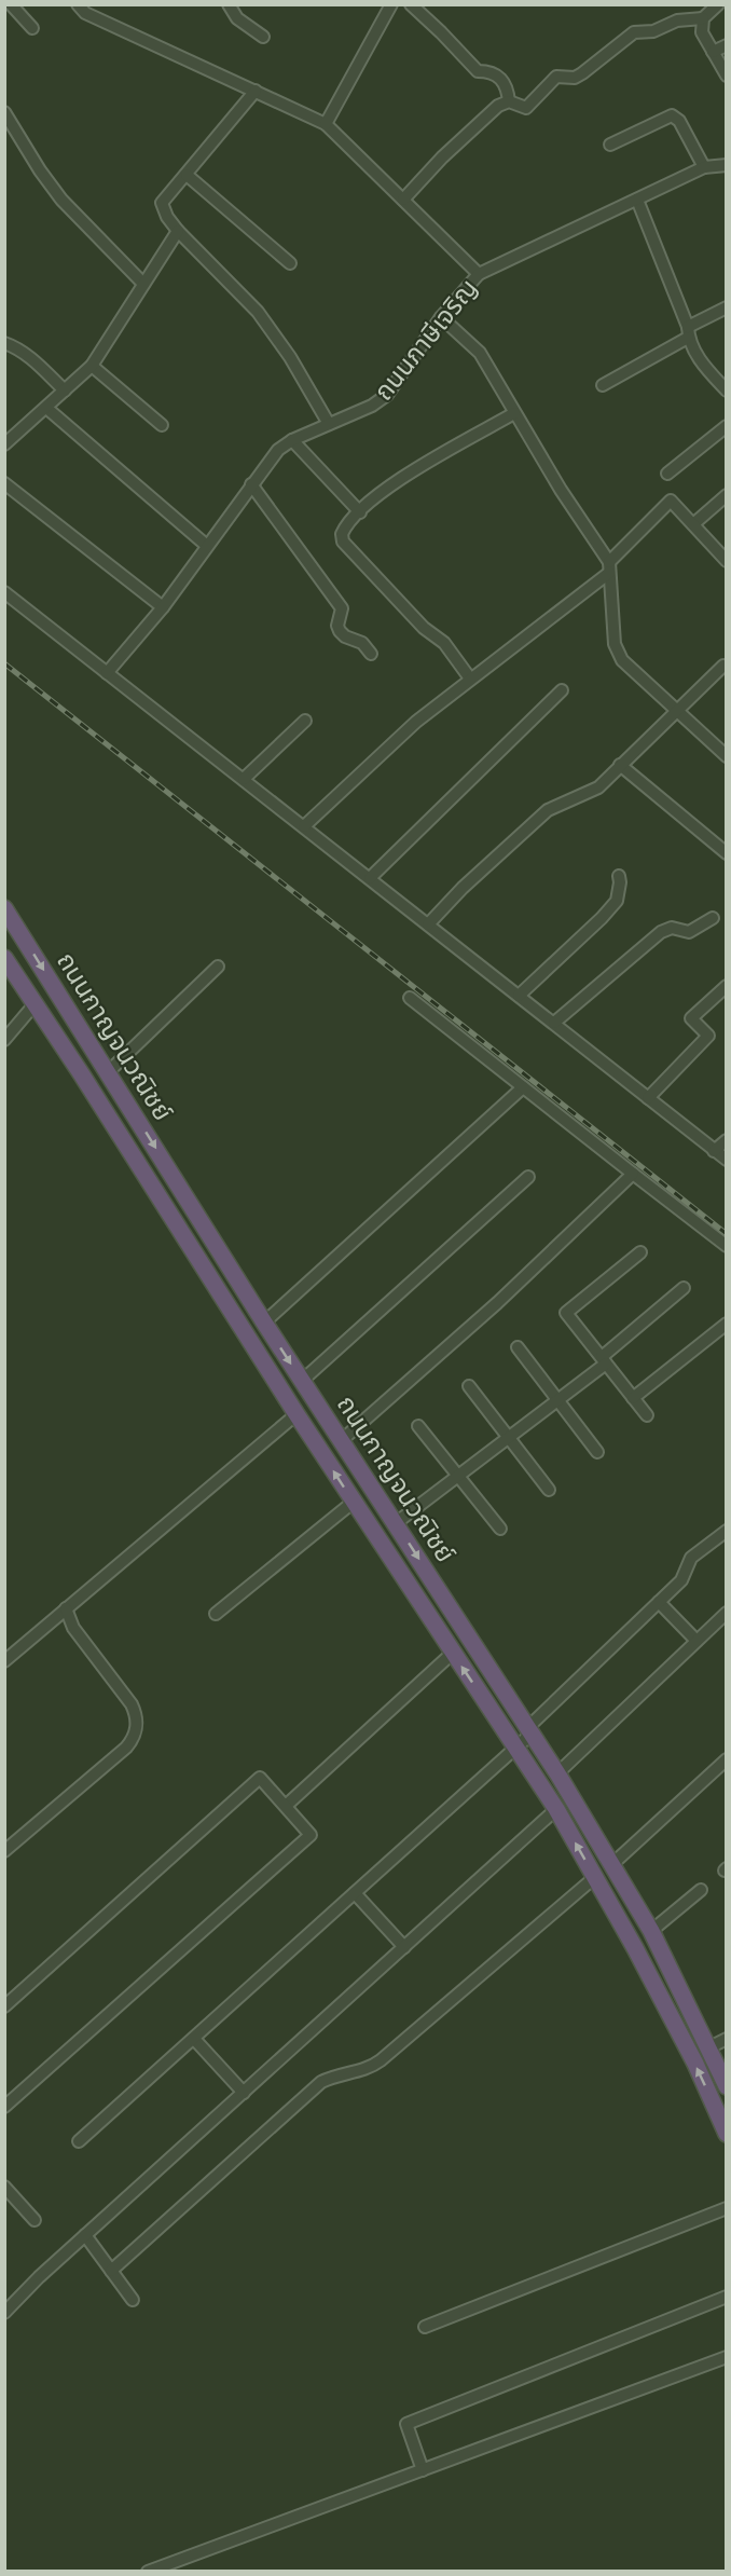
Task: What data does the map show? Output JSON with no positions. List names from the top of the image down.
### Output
{
  "streets": {
    "highway": ["ถนนกาญจนวณิชย์"],
    "street": ["ถนนภาษีเจริญ"]
  }
}
